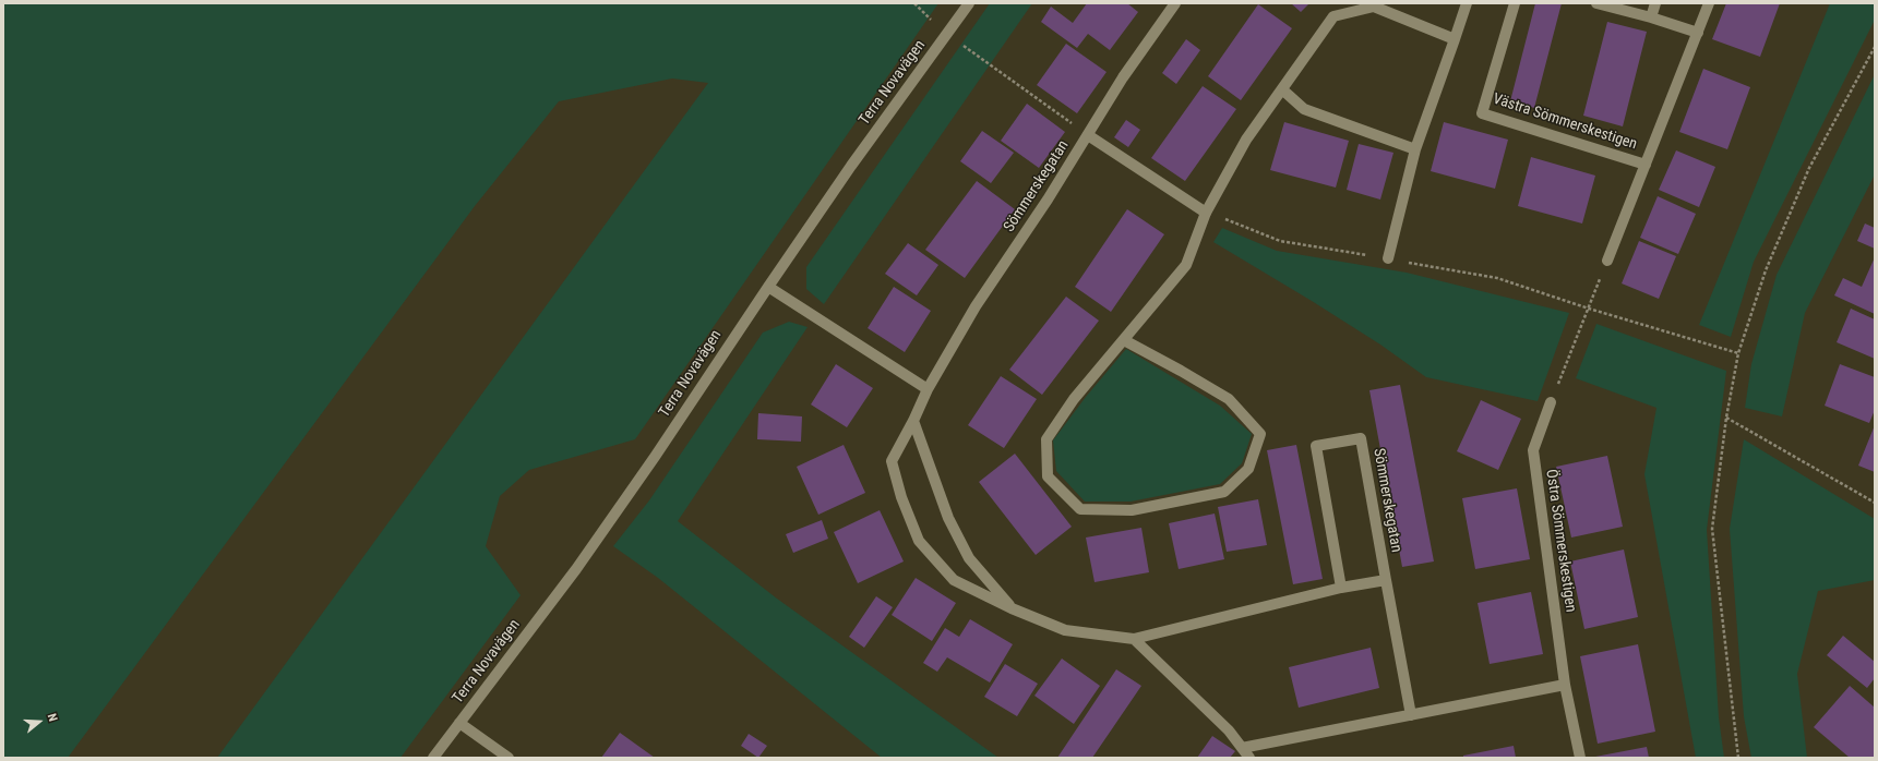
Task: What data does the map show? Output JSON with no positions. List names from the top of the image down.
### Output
{
  "streets": {
    "street": [
      "Terra Novavägen",
      "Västra Sömmerskestigen",
      "Sömmerskegatan",
      "Östra Sömmerskestigen"
    ]
  },
  "north": "right"
}
